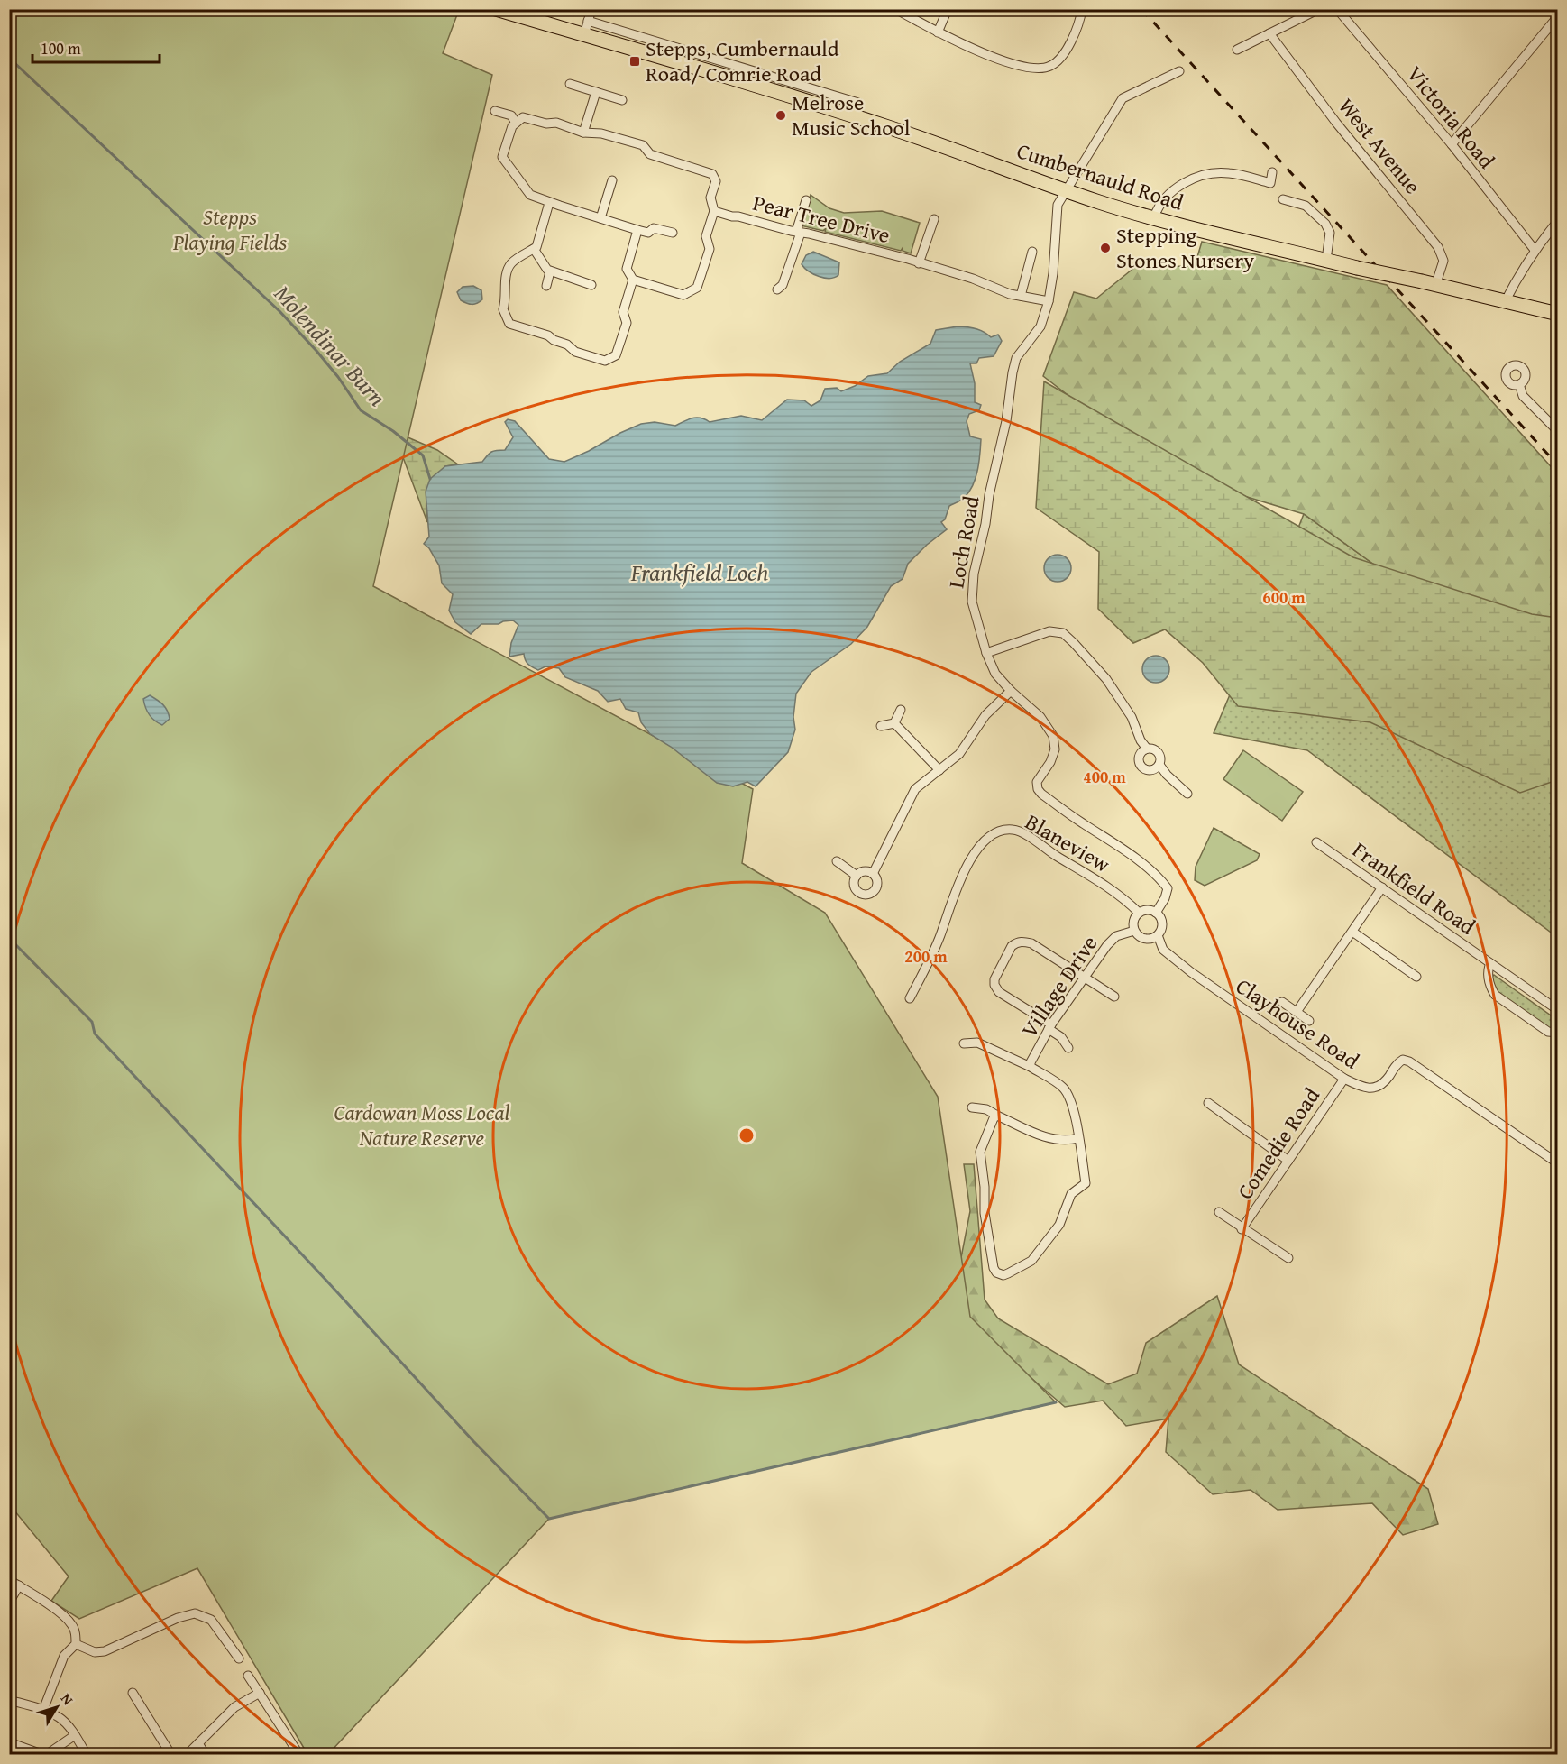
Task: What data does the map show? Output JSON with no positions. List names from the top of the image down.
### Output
{
  "streets": {
    "main road": ["Cumbernauld Road"],
    "street": [
      "Victoria Road",
      "West Avenue",
      "Pear Tree Drive",
      "Loch Road",
      "Blaneview",
      "Frankfield Road",
      "Village Drive",
      "Clayhouse Road",
      "Comedie Road"
    ]
  },
  "crossings": [
    ["West Avenue", "Cumbernauld Road"],
    ["Cumbernauld Road", "Loch Road"],
    ["Pear Tree Drive", "Loch Road"],
    ["Loch Road", "Blaneview"],
    ["Loch Road", "Village Drive"],
    ["Loch Road", "Clayhouse Road"],
    ["Blaneview", "Village Drive"],
    ["Blaneview", "Clayhouse Road"],
    ["Village Drive", "Clayhouse Road"],
    ["Clayhouse Road", "Comedie Road"]
  ],
  "water": ["Molendinar Burn", "Frankfield Loch"],
  "parks": ["Stepps Playing Fields", "Cardowan Moss Local Nature Reserve"],
  "places": {
    "transit": ["Stepps, Cumbernauld Road/ Comrie Road"],
    "other": ["Melrose Music School", "Stepping Stones Nursery"]
  },
  "scale_bar": "100 m",
  "north": "top right",
  "rings": ["600 m", "400 m", "200 m"]
}
